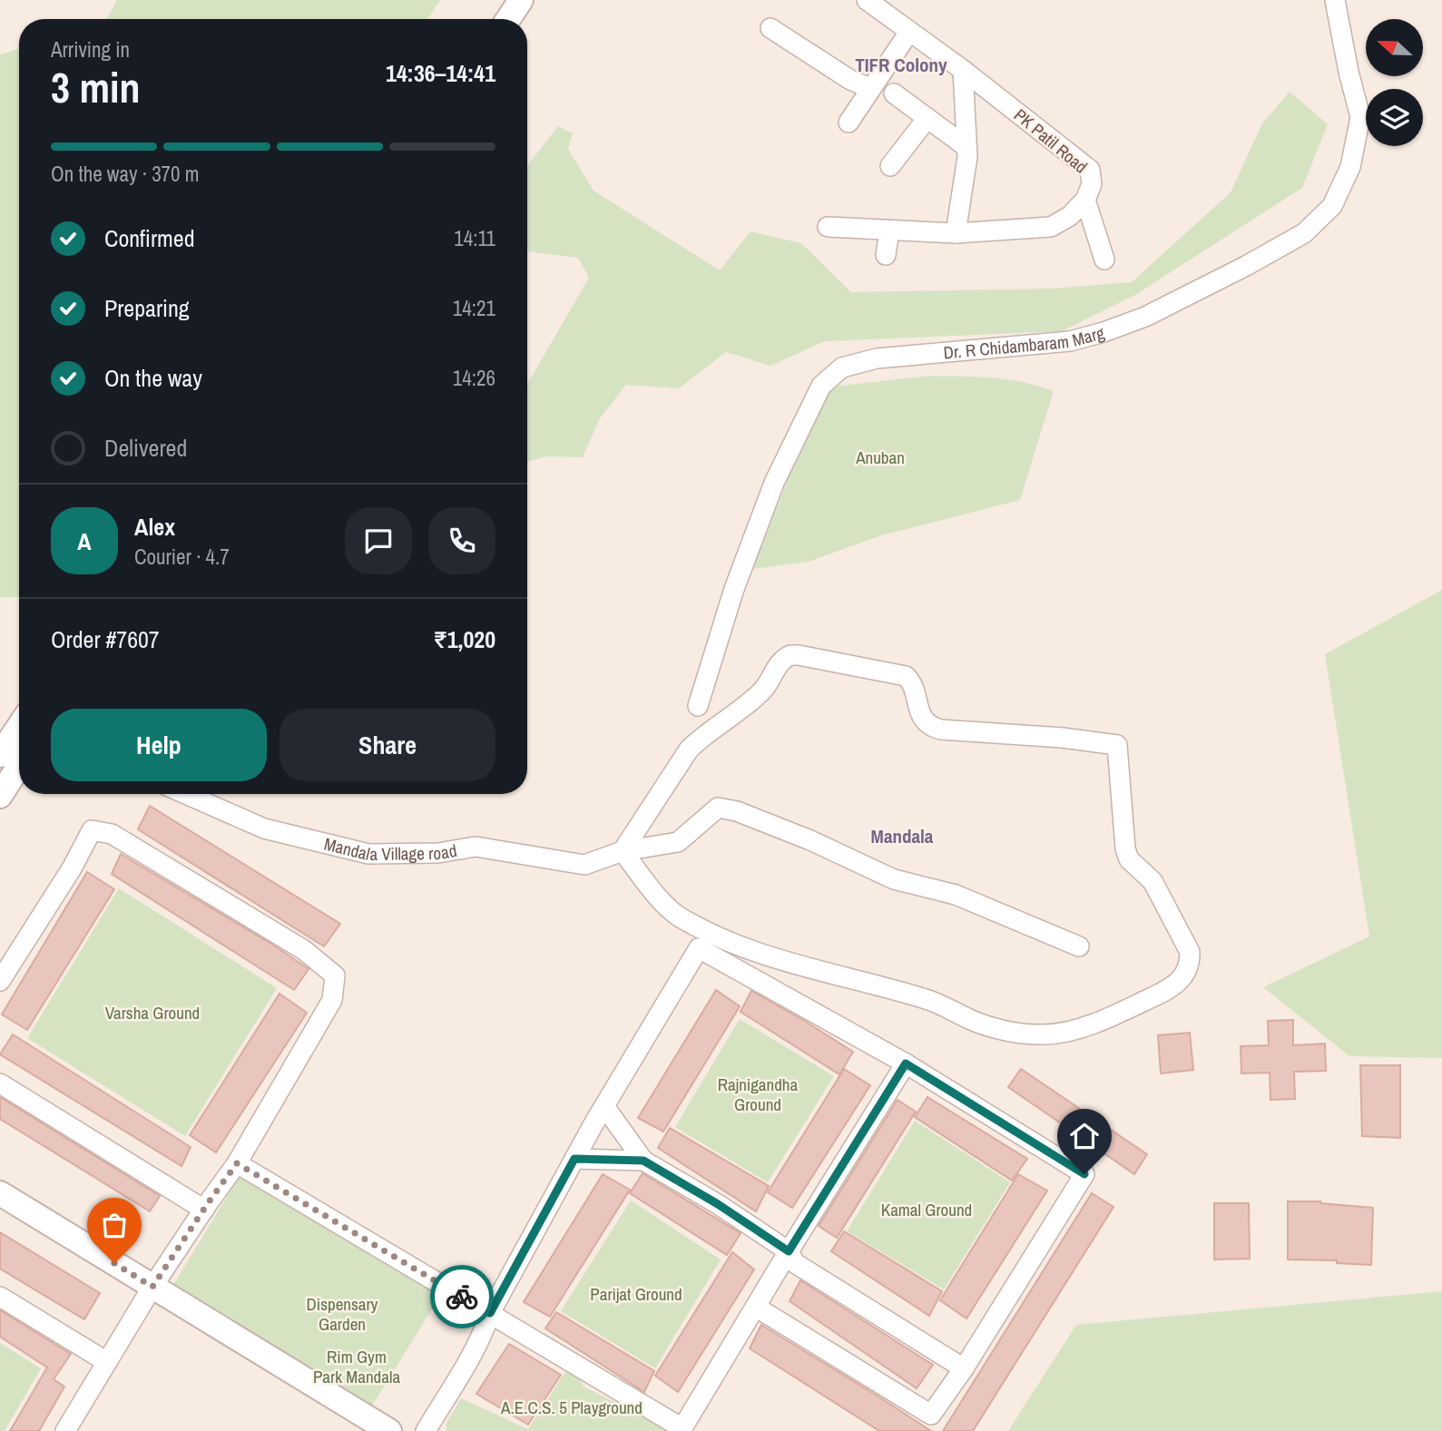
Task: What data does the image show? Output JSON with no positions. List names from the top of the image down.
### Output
{
  "streets": {
    "street": ["PK Patil Road", "Dr. R Chidambaram Marg", "Mandala Village road"]
  },
  "districts": ["TIFR Colony", "Mandala"],
  "parks": [
    "Anuban",
    "Varsha Ground",
    "Rajnigandha Ground",
    "Kamal Ground",
    "Parijat Ground",
    "Dispensary Garden",
    "Rim Gym Park Mandala",
    "A.E.C.S. 5 Playground"
  ],
  "north": "left",
  "page": {
    "heading": ["3 min", "Arriving in", "14:36–14:41"],
    "panel": [
      "Alex",
      "Courier · 4.7",
      "Order #7607",
      "₹1,020"
    ],
    "bar": "On the way · 370 m",
    "list": [
      ["Confirmed", "14:11"],
      ["Preparing", "14:21"],
      ["On the way", "14:26"],
      "Delivered"
    ],
    "round": "A",
    "buttons": ["Help", "Share"]
  }
}
